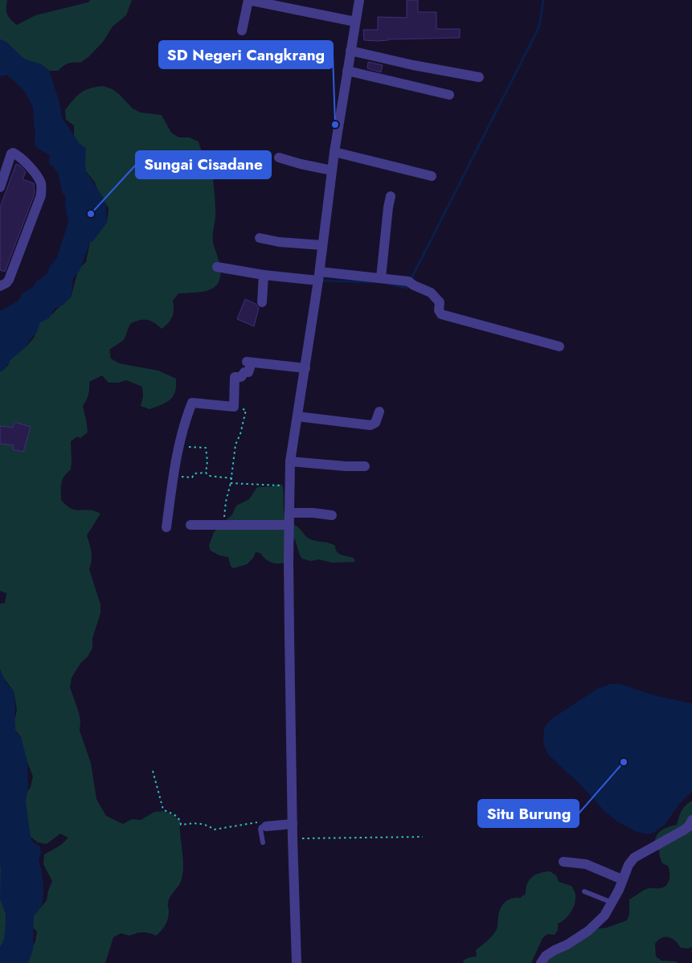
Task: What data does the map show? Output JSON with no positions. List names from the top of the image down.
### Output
{
  "places": ["SD Negeri Cangkrang", "Sungai Cisadane", "Situ Burung"]
}
